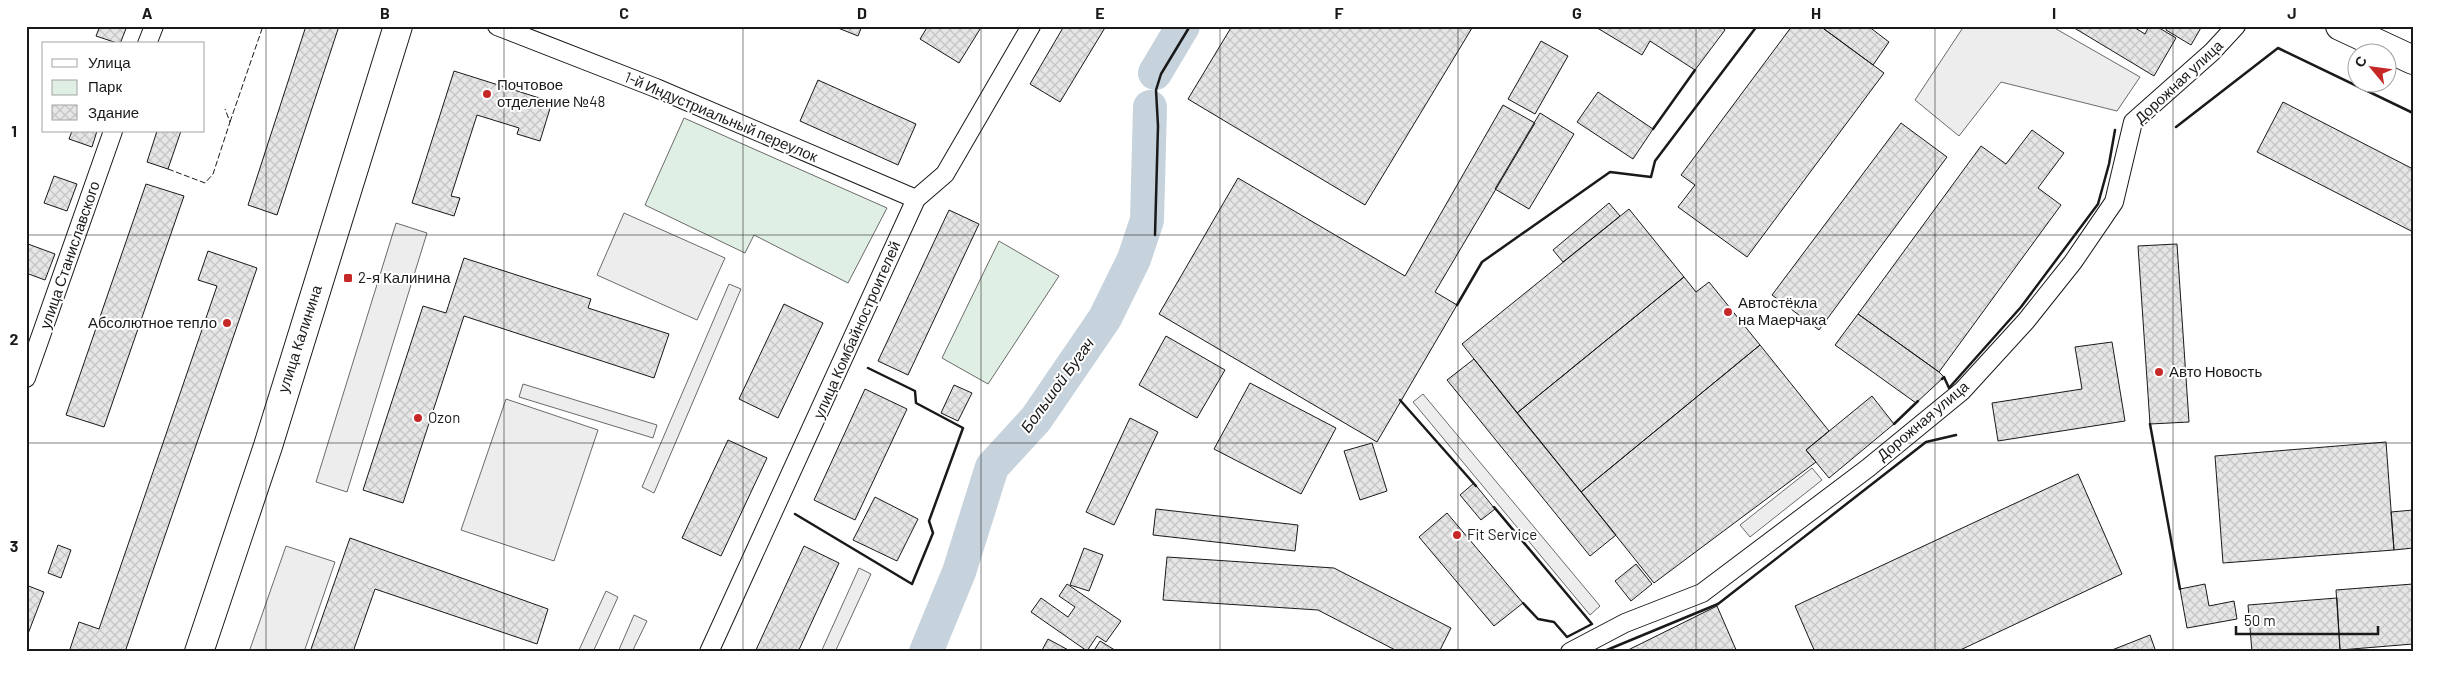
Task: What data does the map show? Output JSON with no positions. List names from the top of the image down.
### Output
{
  "streets": {
    "main road": ["улица Калинина"],
    "street": [
      "Дорожная улица",
      "1-й Индустриальный переулок",
      "улица Станиславского",
      "улица Комбайностроителей"
    ]
  },
  "crossings": [
    ["1-й Индустриальный переулок", "улица Комбайностроителей"]
  ],
  "water": ["Большой Бугач"],
  "places": {
    "other": [
      "Почтовое отделение №48",
      "Автостёкла на Маерчака",
      "Абсолютное тепло",
      "Авто Новость",
      "Ozon",
      "Fit Service"
    ],
    "transit": ["2-я Калинина"]
  },
  "legend": ["Улица", "Парк", "Здание"],
  "scale_bar": "50 m",
  "north": "top left",
  "grid": {
    "columns": [
      "A",
      "B",
      "C",
      "D",
      "E",
      "F",
      "G",
      "H",
      "I",
      "J"
    ],
    "rows": ["1", "2", "3"]
  }
}
